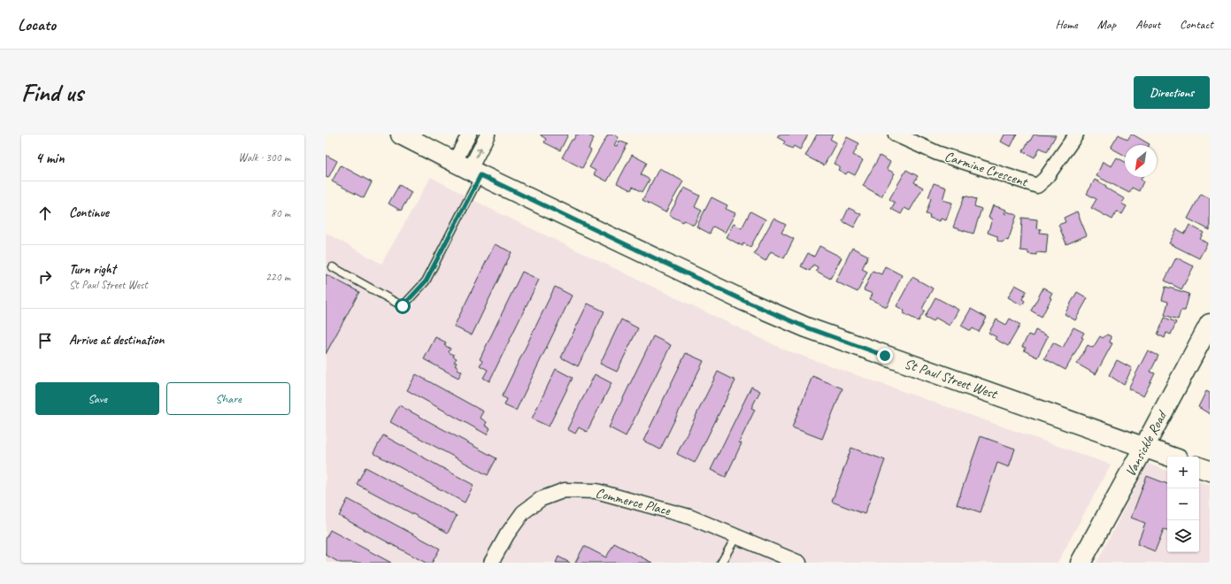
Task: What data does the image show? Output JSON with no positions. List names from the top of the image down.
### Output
{
  "streets": {
    "main road": ["St Paul Street West", "Vansickle Road"],
    "street": ["Carmine Crescent", "Commerce Place"]
  },
  "crossings": [
    ["St Paul Street West", "Vansickle Road"]
  ],
  "north": "bottom left",
  "page": {
    "header": "Locato",
    "nav": [
      "Home",
      "Map",
      "About",
      "Contact"
    ],
    "buttons": [
      "Directions",
      ["Save", "Share"]
    ],
    "title": "Find us",
    "heading": ["4 min", "Walk · 300 m"],
    "list": [
      ["Continue", "80 m"],
      ["Turn right", "St Paul Street West", "220 m"],
      "Arrive at destination"
    ],
    "map_buttons": ["+", "−"]
  }
}
